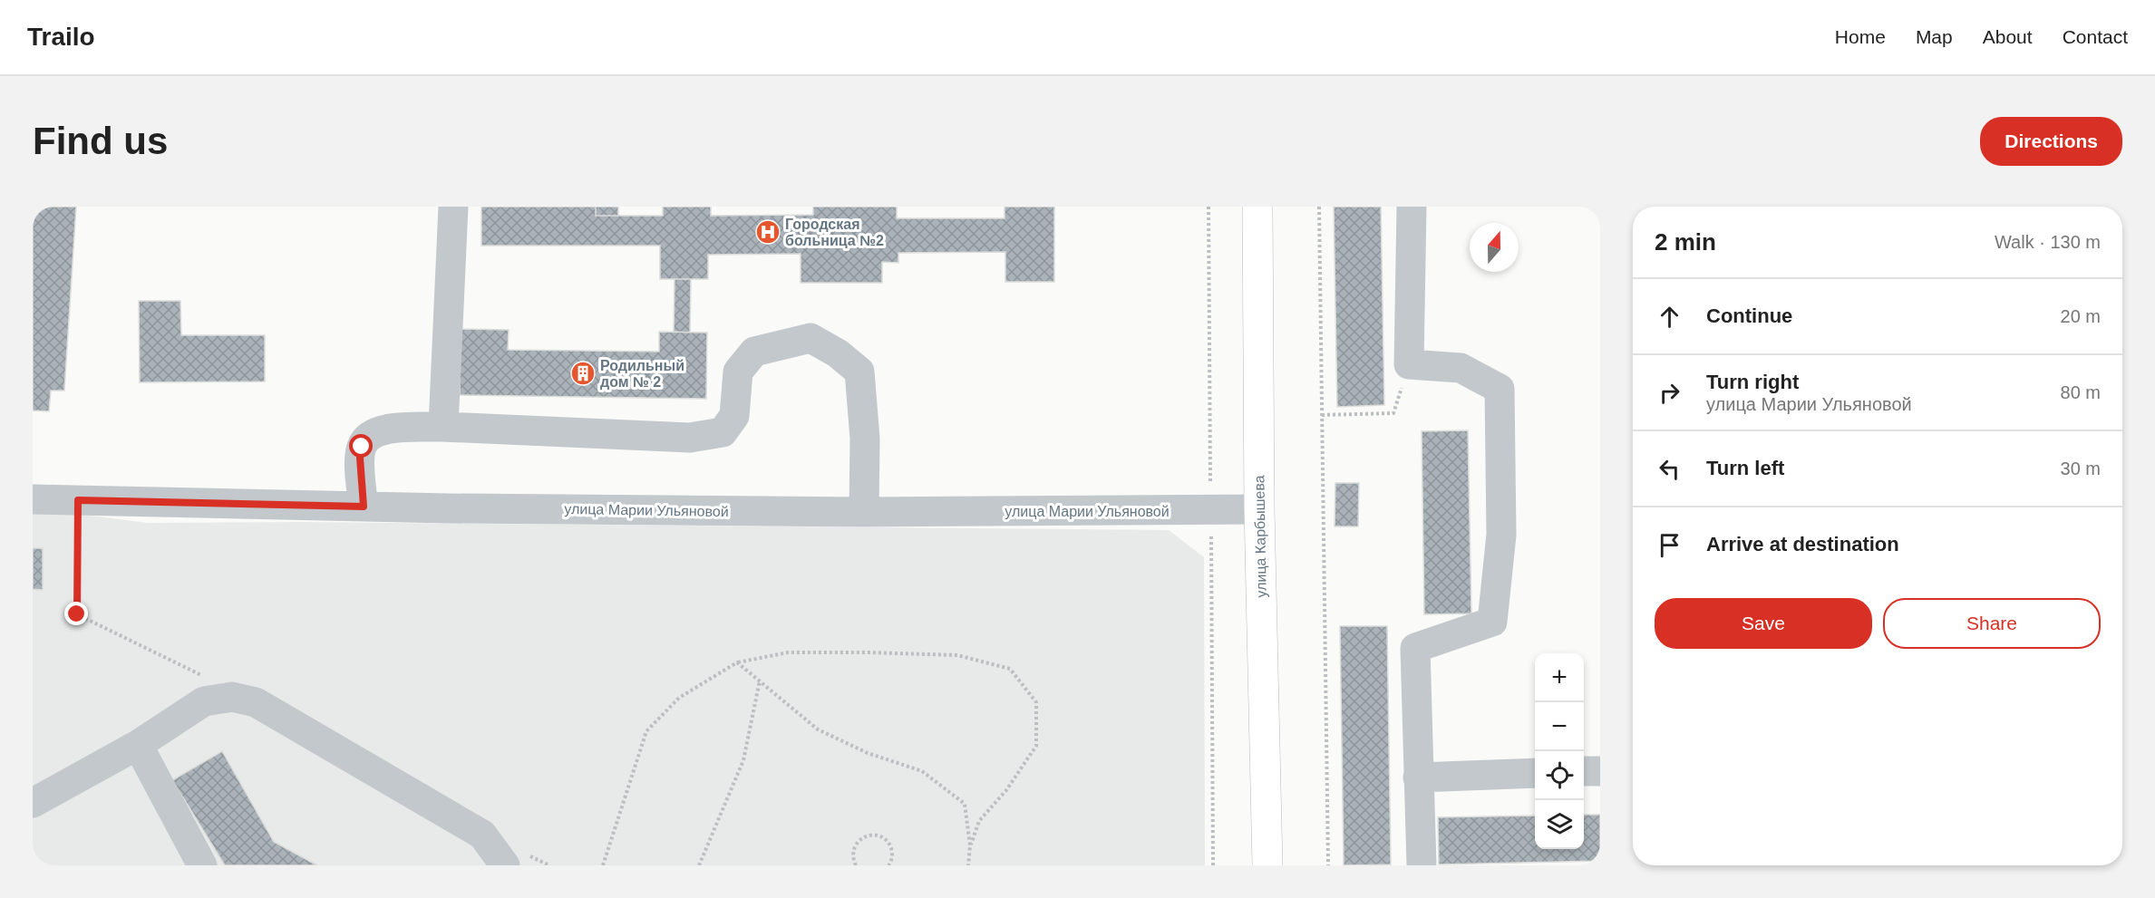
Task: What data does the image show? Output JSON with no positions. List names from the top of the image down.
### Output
{
  "streets": {
    "main road": ["улица Карбышева"],
    "street": ["улица Марии Ульяновой"]
  },
  "crossings": [
    ["улица Марии Ульяновой", "улица Карбышева"]
  ],
  "places": {
    "hospital": ["Городская больница №2"],
    "building": ["Родильный дом № 2"]
  },
  "north": "top",
  "page": {
    "header": "Trailo",
    "nav": [
      "Home",
      "Map",
      "About",
      "Contact"
    ],
    "buttons": [
      "Directions",
      ["Save", "Share"]
    ],
    "title": "Find us",
    "heading": ["2 min", "Walk · 130 m"],
    "list": [
      ["Continue", "20 m"],
      ["Turn right", "улица Марии Ульяновой", "80 m"],
      ["Turn left", "30 m"],
      "Arrive at destination"
    ],
    "map_buttons": ["+", "−"]
  }
}
